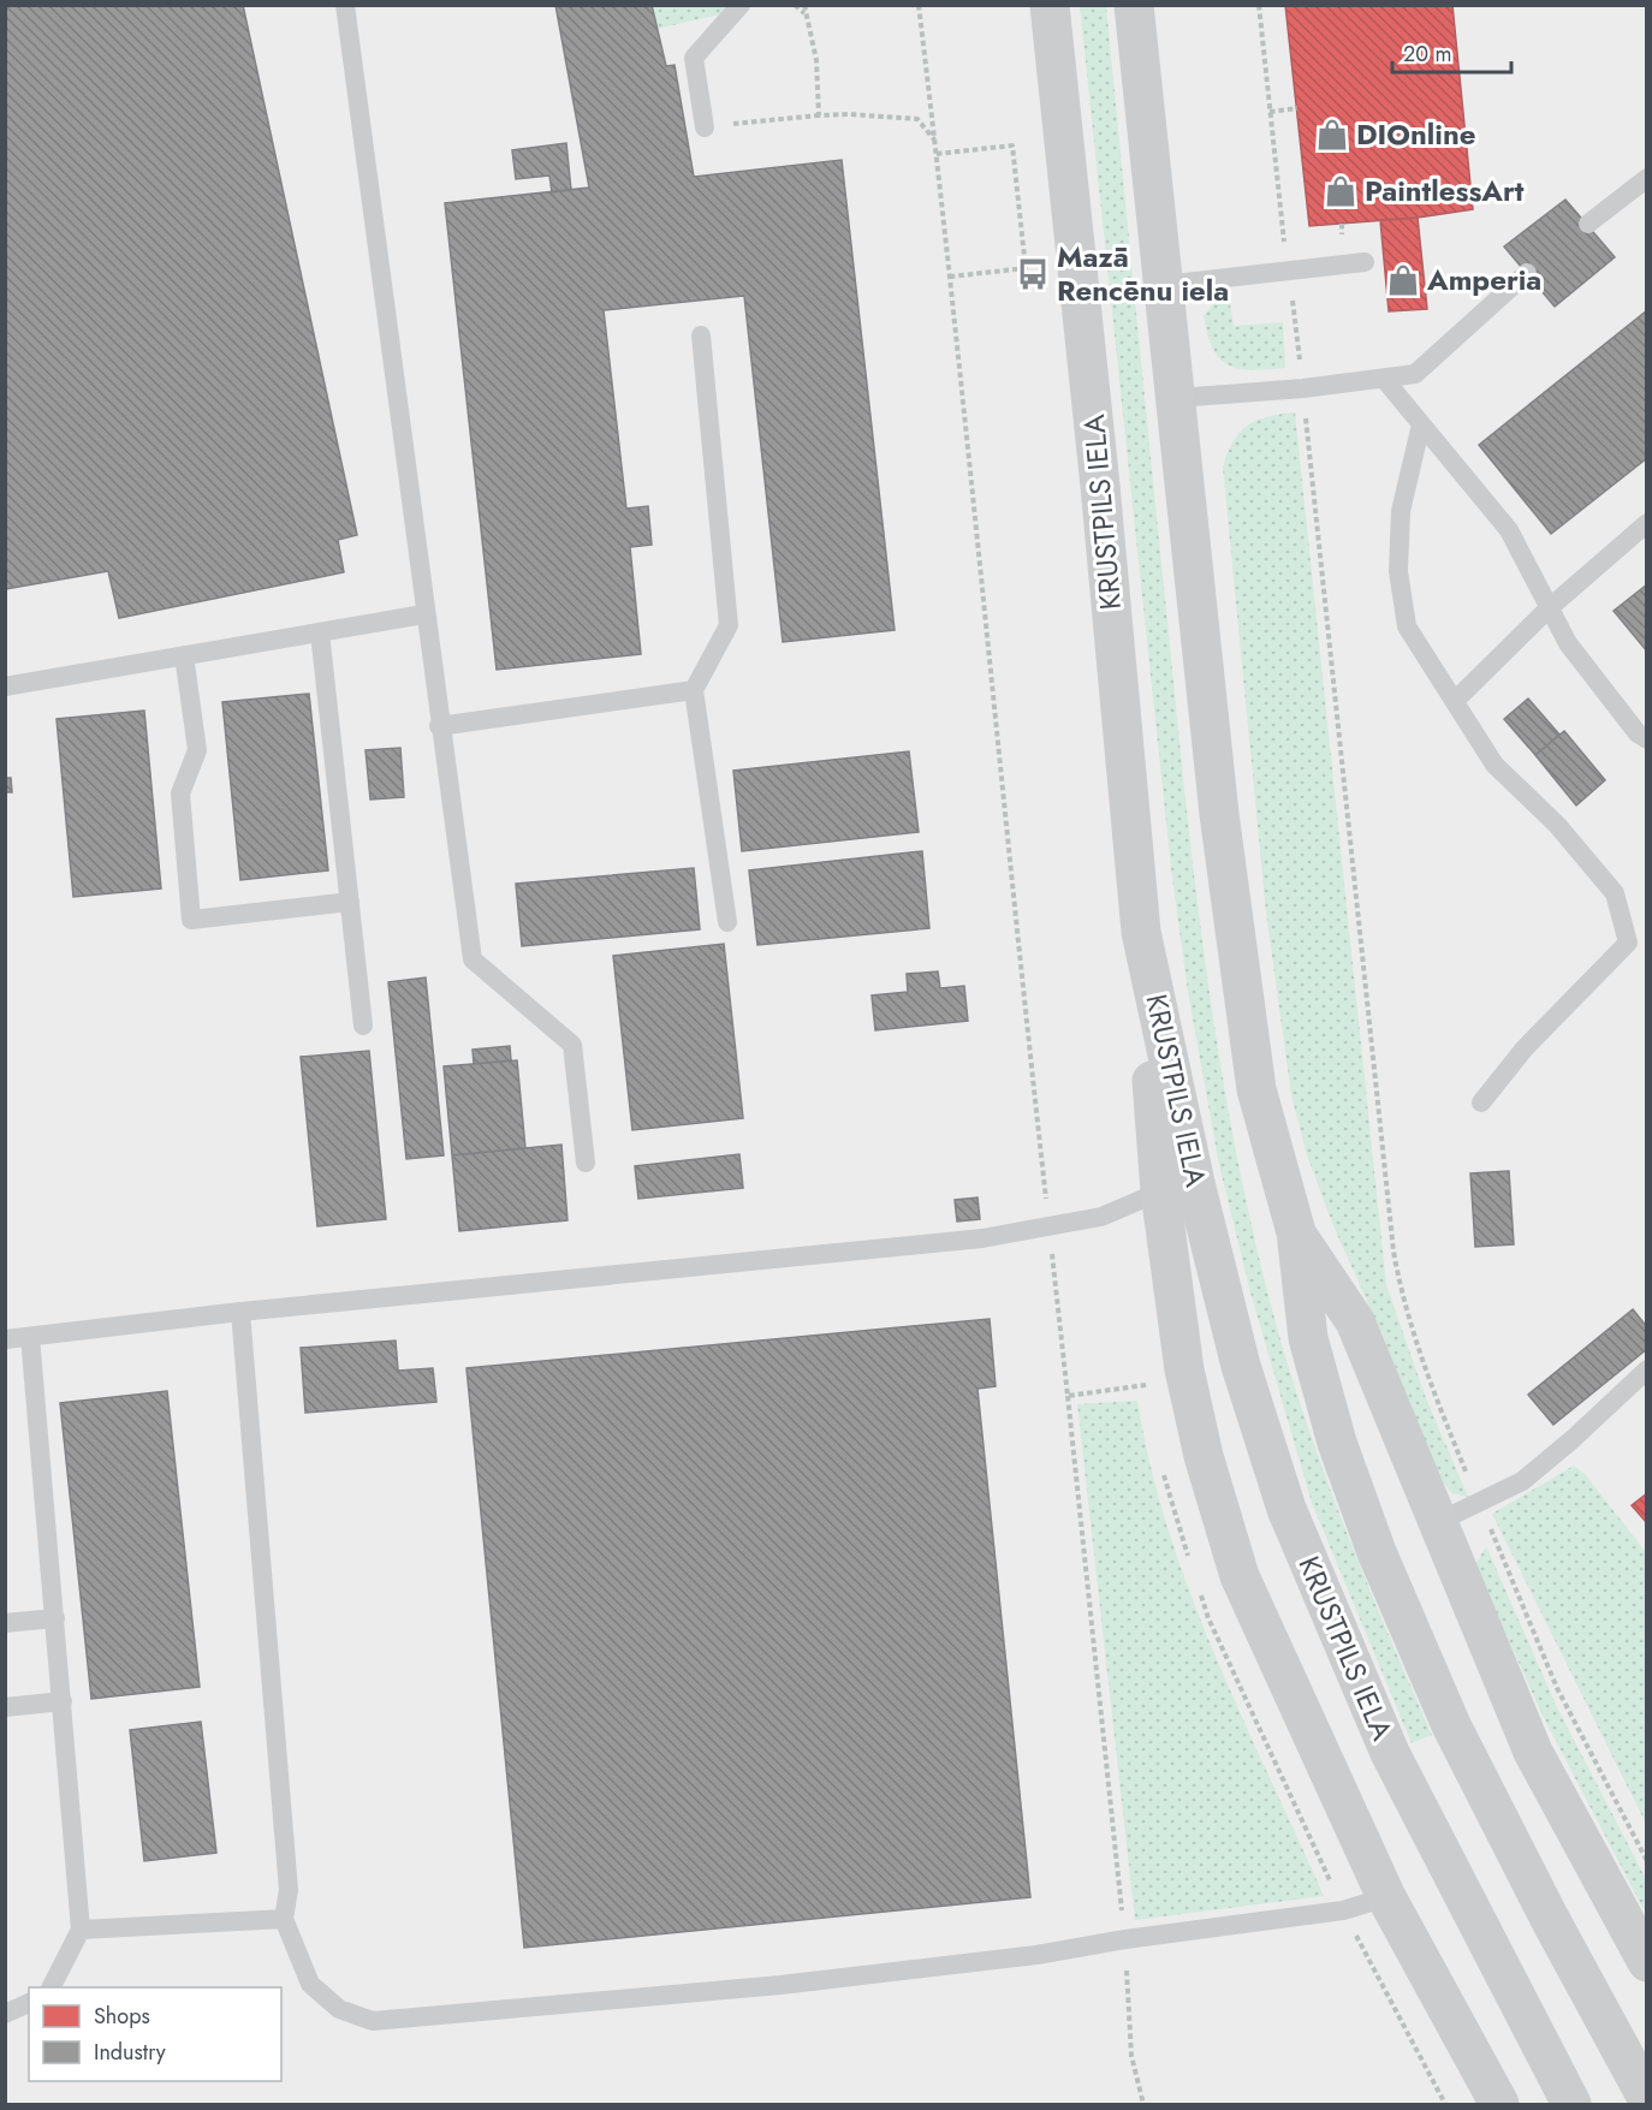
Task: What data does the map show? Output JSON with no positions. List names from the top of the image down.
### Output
{
  "streets": {
    "main road": ["KRUSTPILS IELA"]
  },
  "places": {
    "shop": ["DIOnline", "PaintlessArt", "Amperia"],
    "bus stop": ["Mazā Rencēnu iela"]
  },
  "legend": ["Shops", "Industry"],
  "scale_bar": "20 m"
}
